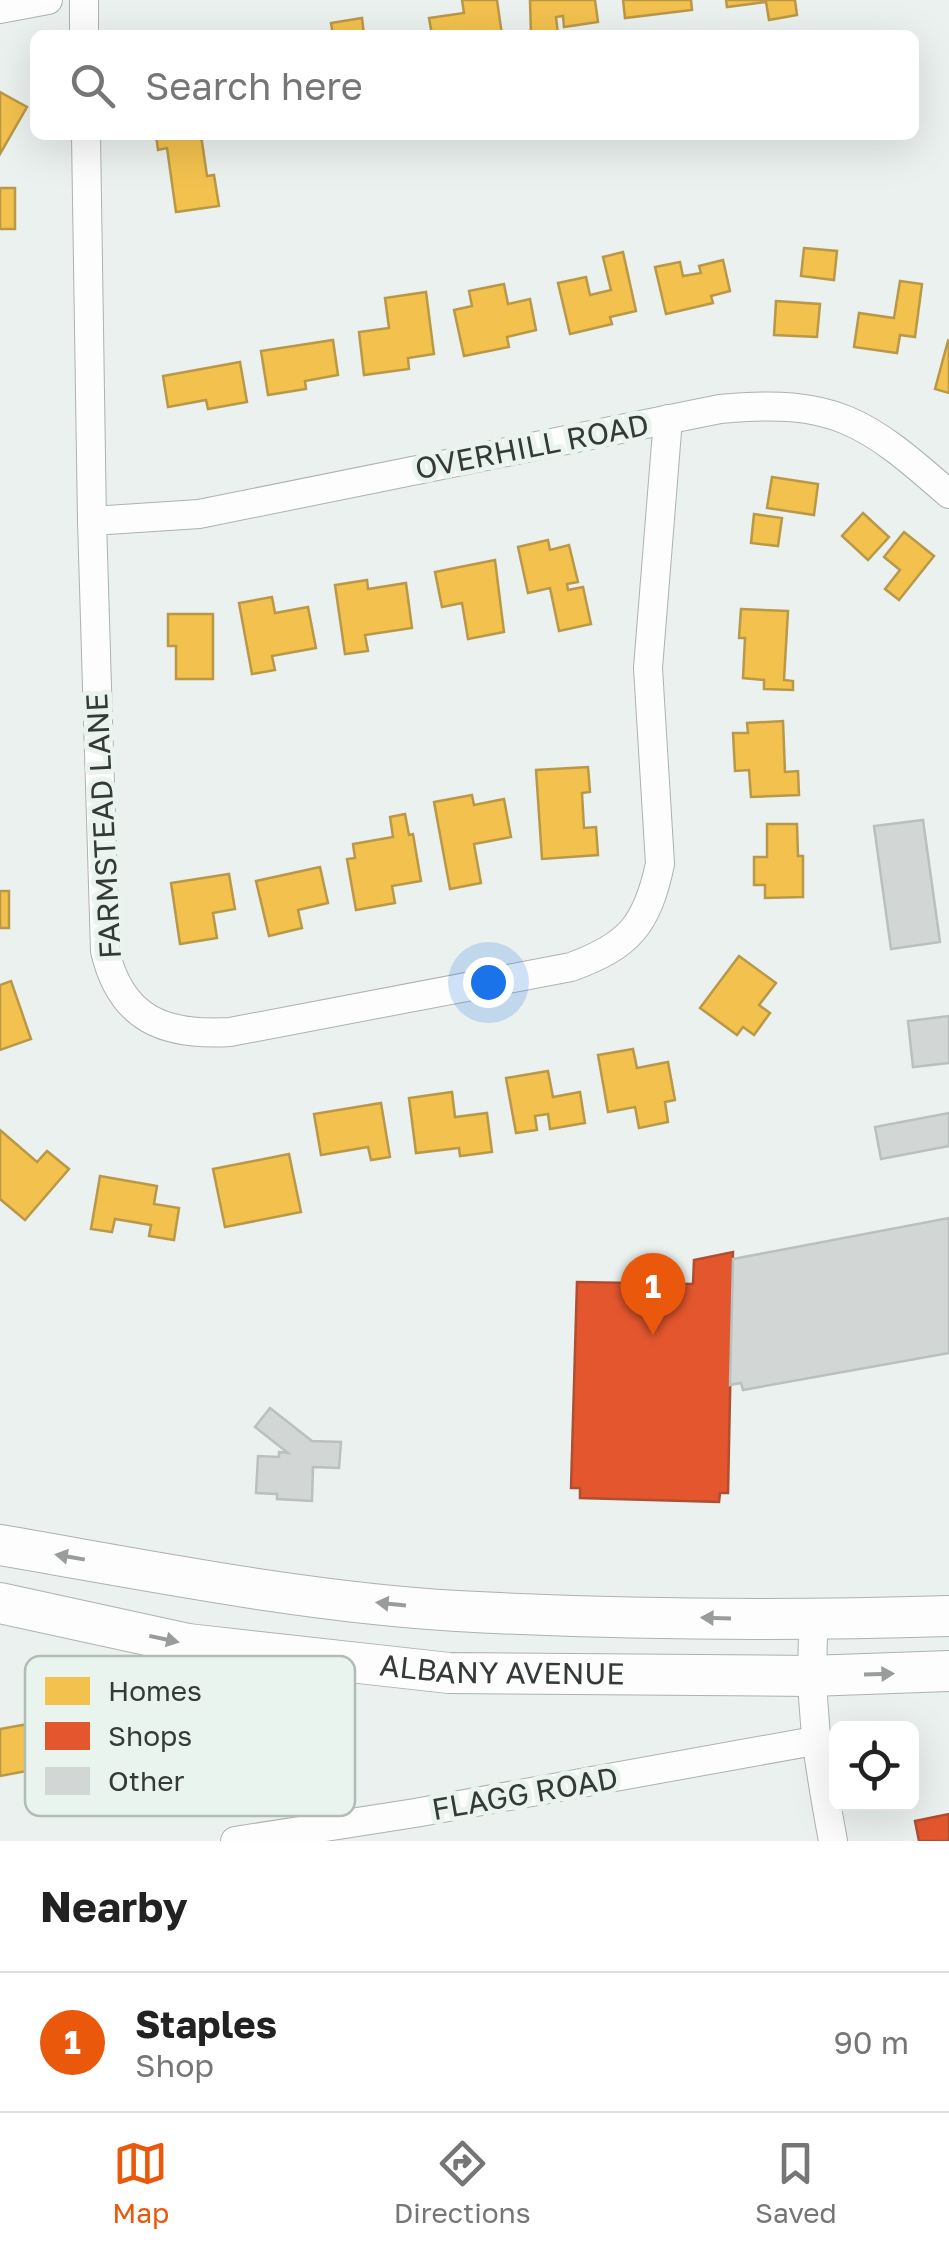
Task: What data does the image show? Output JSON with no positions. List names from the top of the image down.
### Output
{
  "streets": {
    "highway": ["ALBANY AVENUE"],
    "street": ["OVERHILL ROAD", "FARMSTEAD LANE", "FLAGG ROAD"]
  },
  "crossings": [
    ["OVERHILL ROAD", "FARMSTEAD LANE"]
  ],
  "legend": ["Homes", "Shops", "Other"],
  "page": {
    "search": "Search here",
    "pins": "1",
    "heading": "Nearby",
    "list": [
      {
        "mark": "1",
        "name": "Staples",
        "note": "Shop",
        "value": "90 m"
      }
    ],
    "nav": ["Map", "Directions", "Saved"]
  }
}
